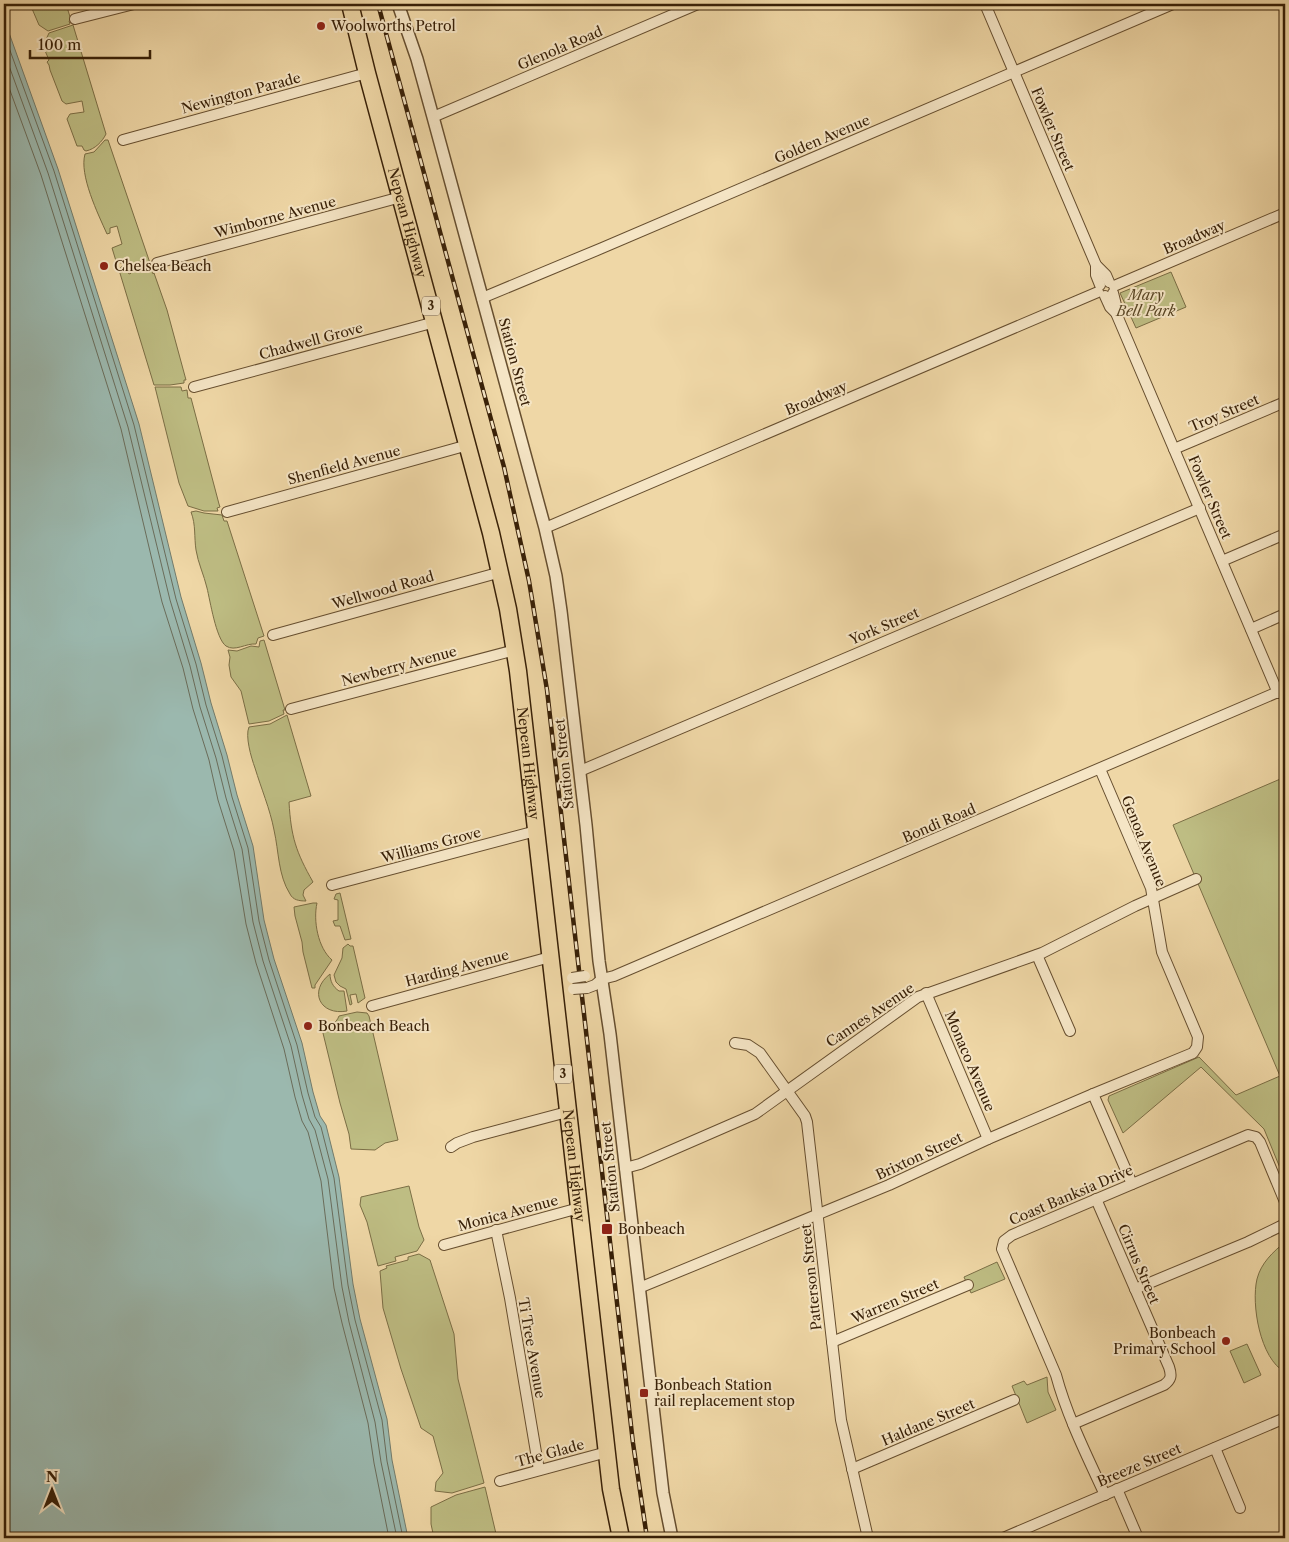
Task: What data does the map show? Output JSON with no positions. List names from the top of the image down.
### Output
{
  "streets": {
    "highway": ["Nepean Highway", "3"],
    "street": [
      "Glenola Road",
      "Newington Parade",
      "Fowler Street",
      "Golden Avenue",
      "Wimborne Avenue",
      "Broadway",
      "Chadwell Grove",
      "Station Street",
      "Troy Street",
      "Shenfield Avenue",
      "Wellwood Road",
      "York Street",
      "Newberry Avenue",
      "Bondi Road",
      "Genoa Avenue",
      "Williams Grove",
      "Harding Avenue",
      "Cannes Avenue",
      "Monaco Avenue",
      "Brixton Street",
      "Coast Banksia Drive",
      "Monica Avenue",
      "Cirrus Street",
      "Patterson Street",
      "Warren Street",
      "Ti Tree Avenue",
      "Haldane Street",
      "The Glade",
      "Breeze Street"
    ]
  },
  "crossings": [
    ["Glenola Road", "Station Street"],
    ["Newington Parade", "Nepean Highway"],
    ["Fowler Street", "Golden Avenue"],
    ["Fowler Street", "Broadway"],
    ["Fowler Street", "Troy Street"],
    ["Fowler Street", "York Street"],
    ["Fowler Street", "Bondi Road"],
    ["Golden Avenue", "Station Street"],
    ["Wimborne Avenue", "Nepean Highway"],
    ["Nepean Highway", "Chadwell Grove"],
    ["Nepean Highway", "Shenfield Avenue"],
    ["Nepean Highway", "Wellwood Road"],
    ["Nepean Highway", "Newberry Avenue"],
    ["Nepean Highway", "Bondi Road"],
    ["Nepean Highway", "Williams Grove"],
    ["Nepean Highway", "Harding Avenue"],
    ["Nepean Highway", "Monica Avenue"],
    ["Nepean Highway", "The Glade"],
    ["Broadway", "Station Street"],
    ["Station Street", "York Street"],
    ["Station Street", "Bondi Road"],
    ["Station Street", "Cannes Avenue"],
    ["Station Street", "Brixton Street"],
    ["Bondi Road", "Genoa Avenue"],
    ["Genoa Avenue", "Cannes Avenue"],
    ["Genoa Avenue", "Brixton Street"],
    ["Cannes Avenue", "Monaco Avenue"],
    ["Cannes Avenue", "Patterson Street"],
    ["Monaco Avenue", "Brixton Street"],
    ["Brixton Street", "Patterson Street"],
    ["Coast Banksia Drive", "Cirrus Street"],
    ["Coast Banksia Drive", "Breeze Street"],
    ["Monica Avenue", "Ti Tree Avenue"],
    ["Patterson Street", "Warren Street"],
    ["Patterson Street", "Haldane Street"],
    ["Ti Tree Avenue", "The Glade"]
  ],
  "parks": ["Mary Bell Park"],
  "places": {
    "other": [
      "Woolworths Petrol",
      "Chelsea Beach",
      "Bonbeach Beach",
      "Bonbeach Primary School"
    ],
    "transit": ["Bonbeach", "Bonbeach Station rail replacement stop"]
  },
  "scale_bar": "100 m",
  "north": "top"
}
